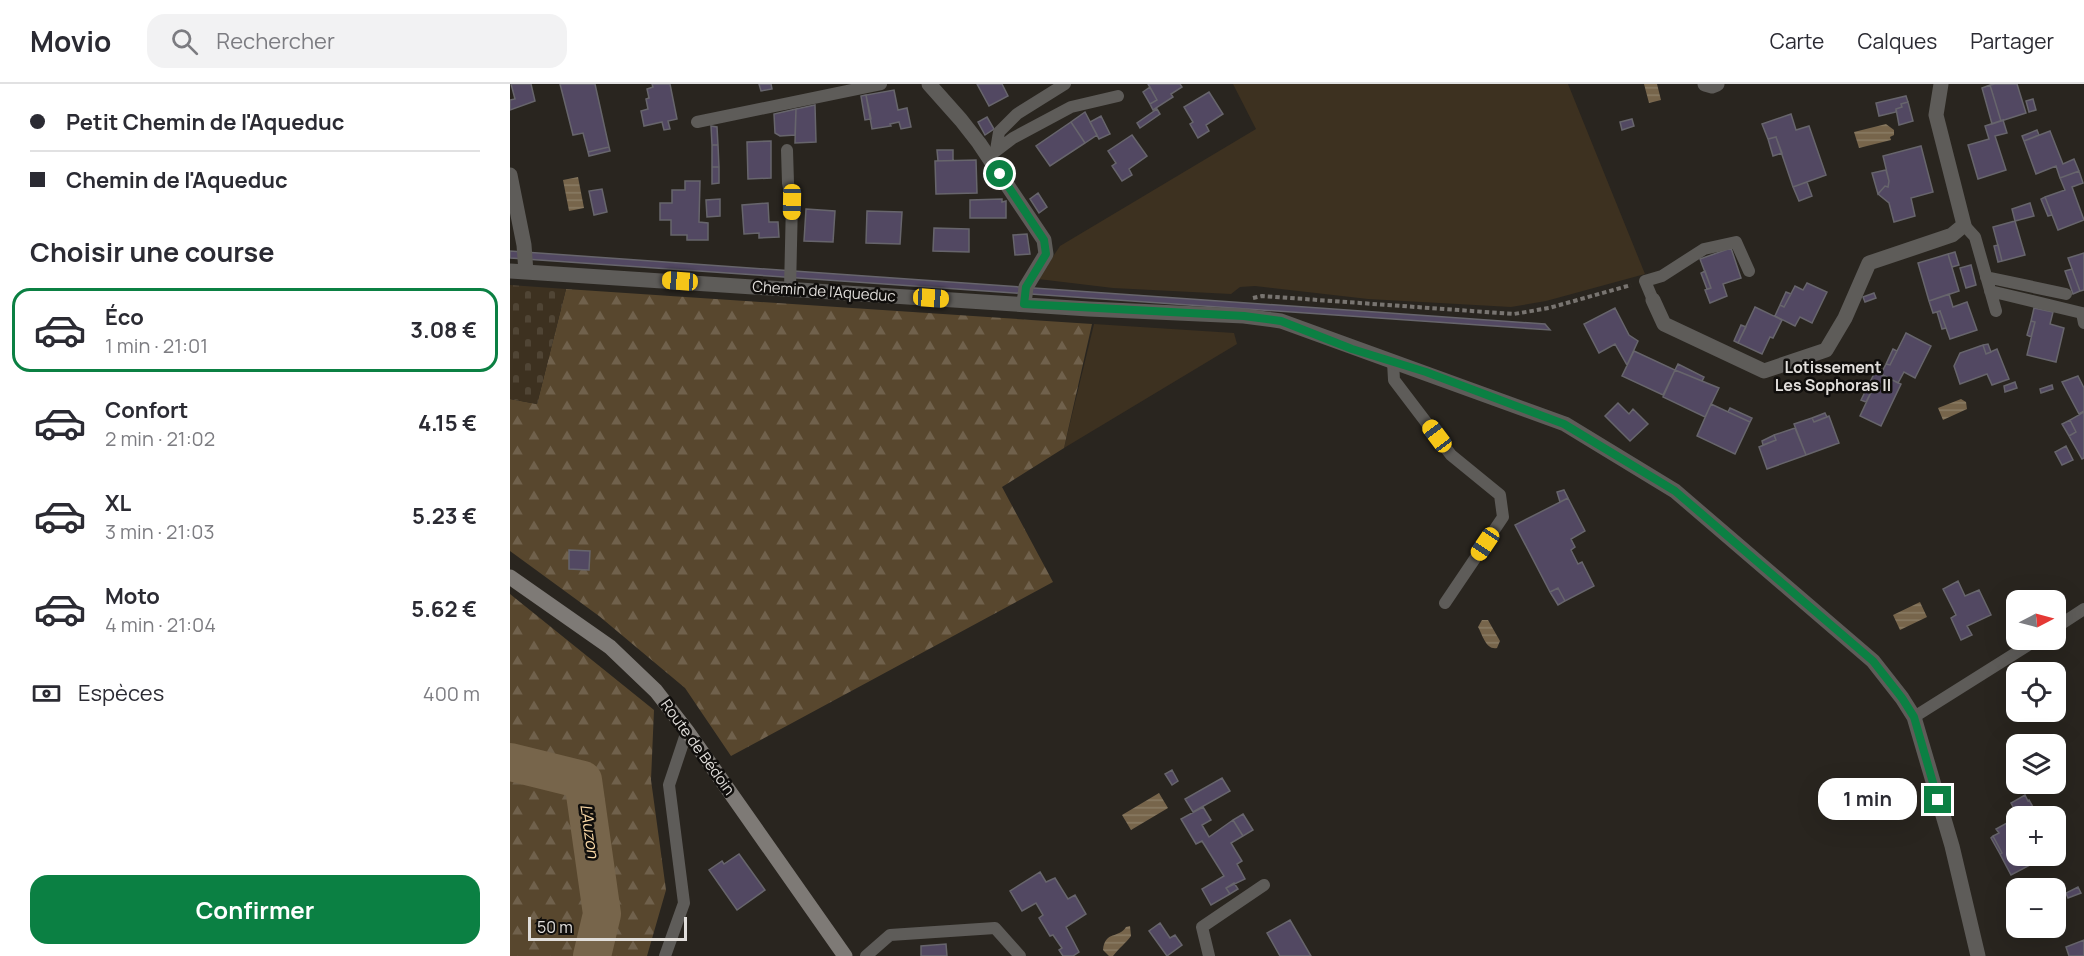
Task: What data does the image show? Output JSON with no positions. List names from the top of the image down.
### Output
{
  "streets": {
    "main road": ["Route de Bédoin"],
    "street": ["Chemin de l'Aqueduc"]
  },
  "districts": ["Lotissement Les Sophoras II"],
  "water": ["L'Auzon"],
  "scale_bar": "50 m",
  "north": "right",
  "page": {
    "header": "Movio",
    "search": "Rechercher",
    "nav": ["Carte", "Calques", "Partager"],
    "banner": ["Petit Chemin de l'Aqueduc", "Chemin de l'Aqueduc"],
    "heading": "Choisir une course",
    "list": [
      {
        "name": "Éco",
        "note": "1 min · 21:01",
        "value": "3.08 €"
      },
      {
        "name": "Confort",
        "note": "2 min · 21:02",
        "value": "4.15 €"
      },
      {
        "name": "XL",
        "note": "3 min · 21:03",
        "value": "5.23 €"
      },
      {
        "name": "Moto",
        "note": "4 min · 21:04",
        "value": "5.62 €"
      }
    ],
    "map_buttons": ["+", "−"],
    "pay": ["Espèces", "400 m"],
    "bubble": "1 min",
    "buttons": "Confirmer",
    "scale": "50 m"
  }
}
